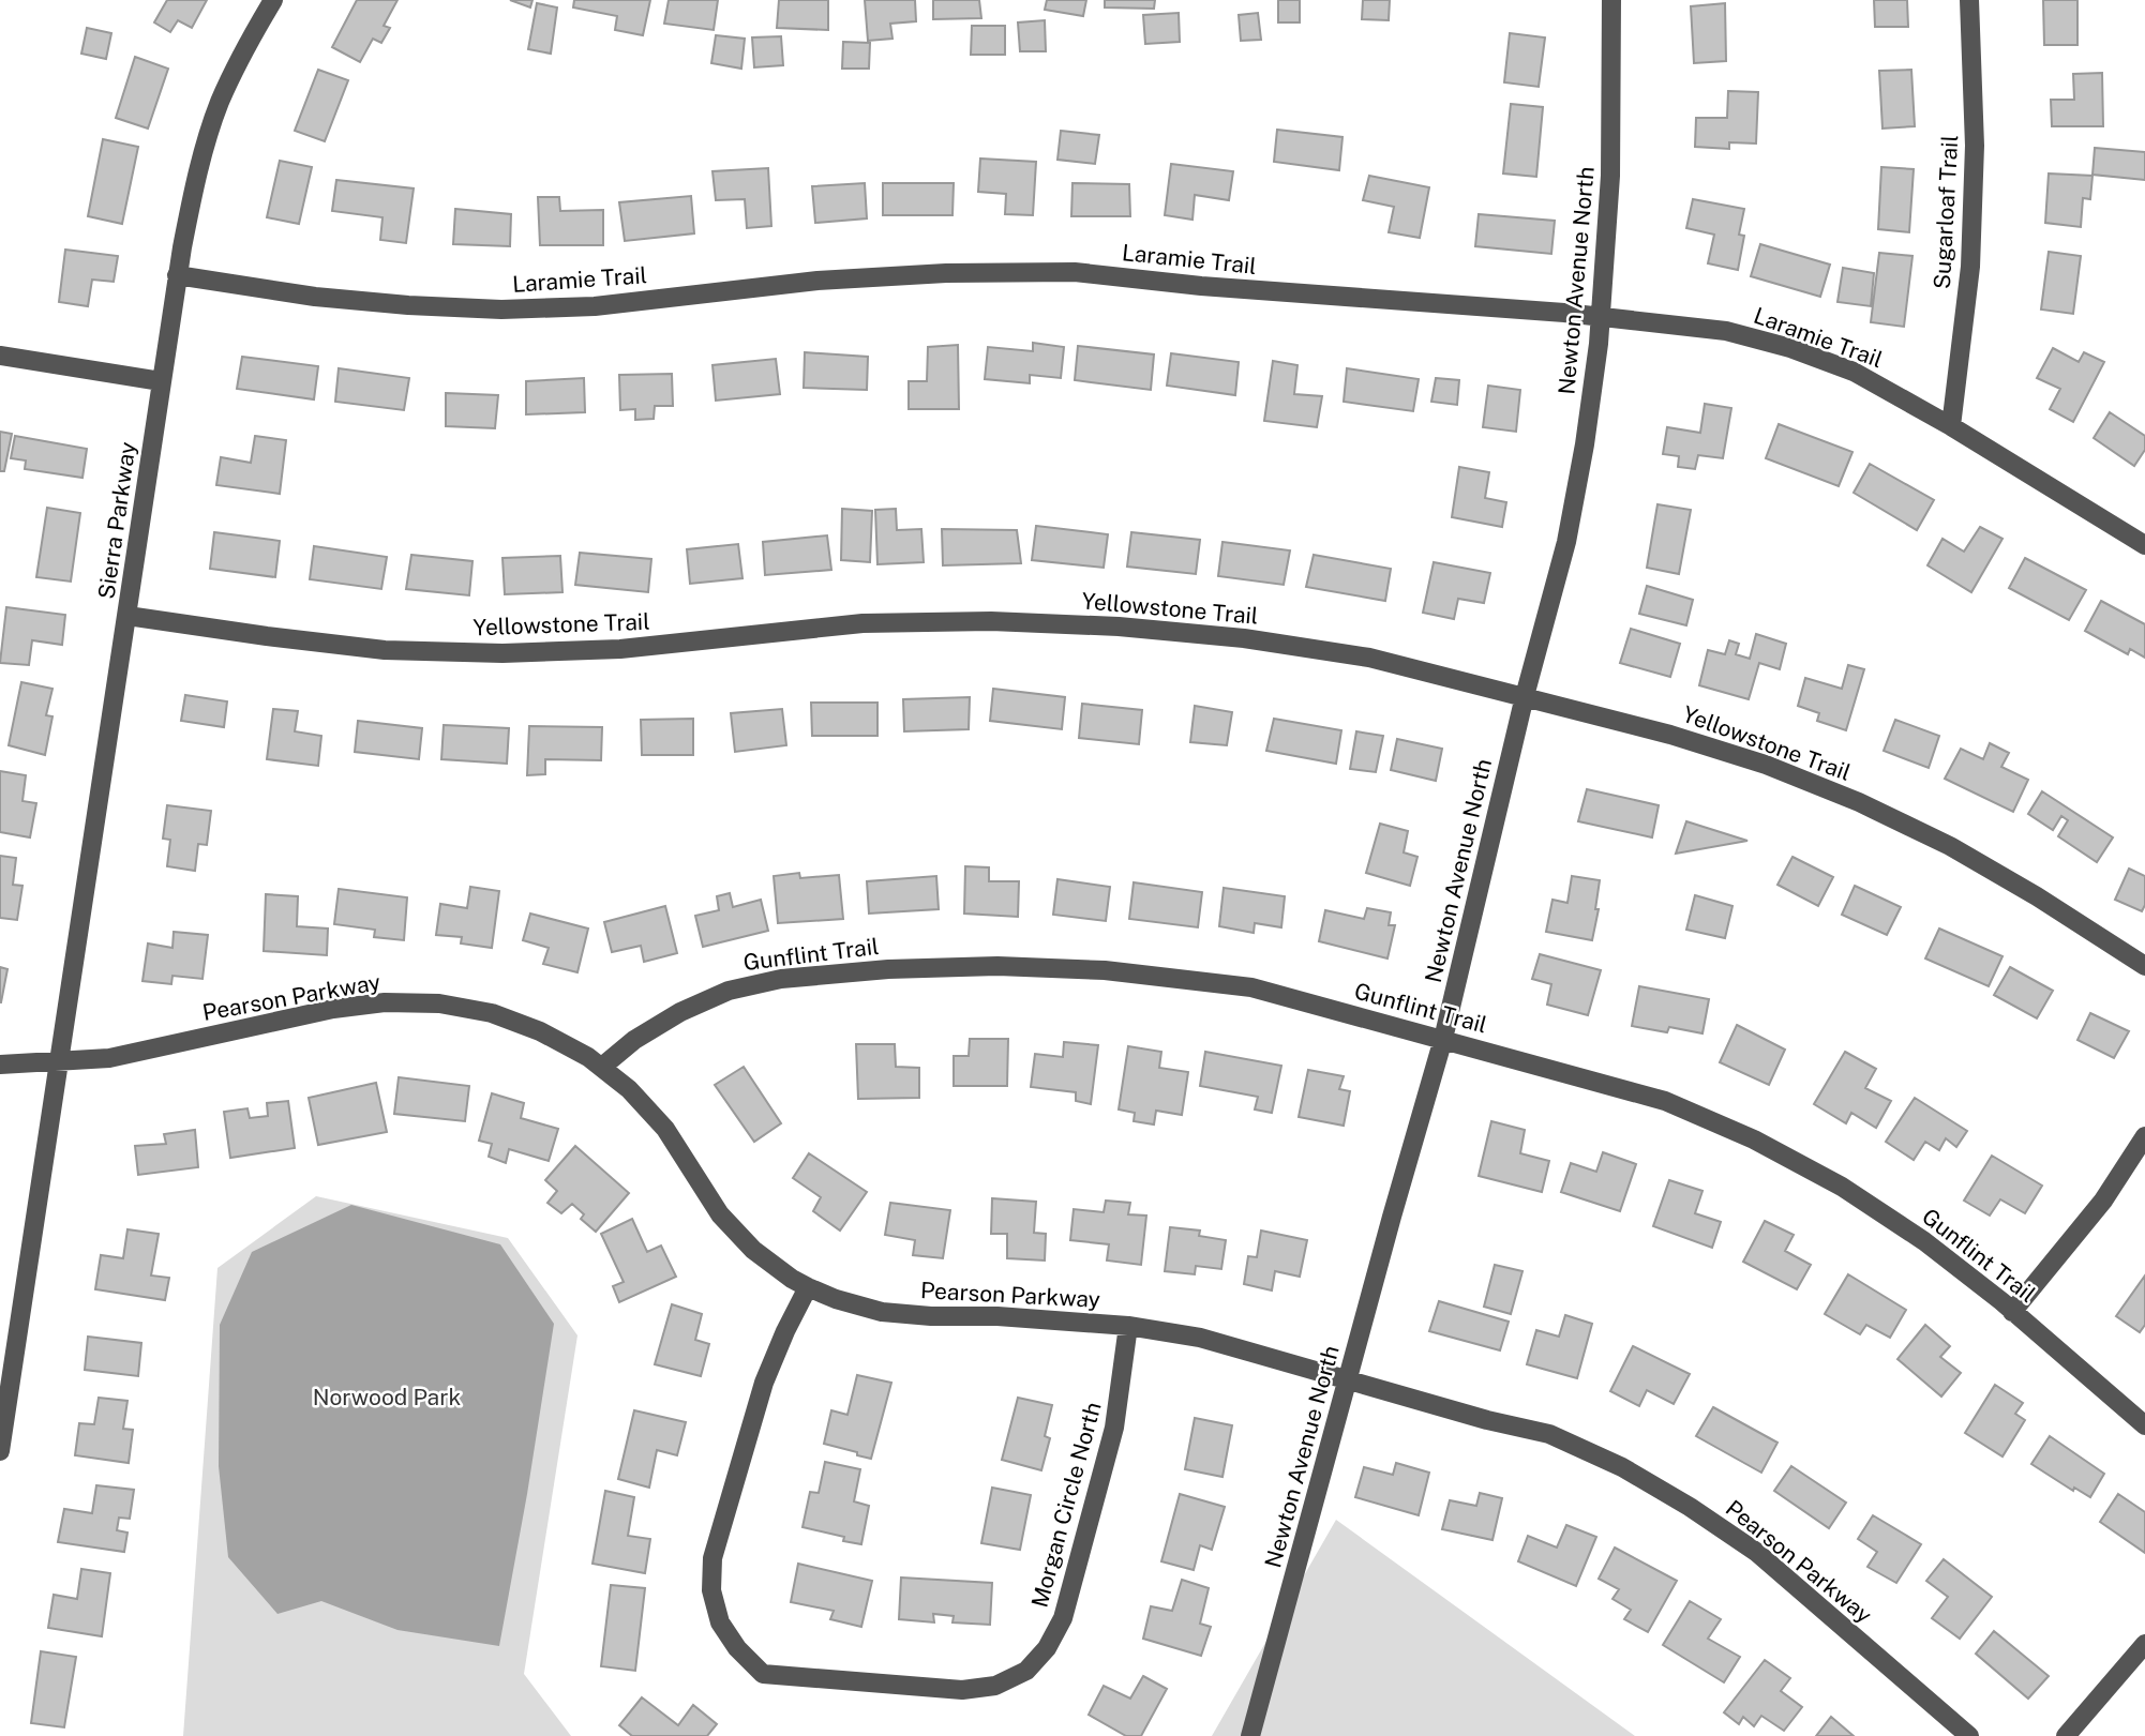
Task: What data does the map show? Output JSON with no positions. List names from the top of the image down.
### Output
{
  "streets": {
    "street": [
      "Sugarloaf Trail",
      "Laramie Trail",
      "Newton Avenue North",
      "Sierra Parkway",
      "Yellowstone Trail",
      "Gunflint Trail",
      "Pearson Parkway",
      "Morgan Circle North"
    ]
  },
  "crossings": [
    ["Sugarloaf Trail", "Laramie Trail"],
    ["Laramie Trail", "Newton Avenue North"],
    ["Laramie Trail", "Sierra Parkway"],
    ["Newton Avenue North", "Yellowstone Trail"],
    ["Newton Avenue North", "Gunflint Trail"],
    ["Newton Avenue North", "Pearson Parkway"],
    ["Sierra Parkway", "Yellowstone Trail"],
    ["Sierra Parkway", "Pearson Parkway"],
    ["Gunflint Trail", "Pearson Parkway"],
    ["Pearson Parkway", "Morgan Circle North"]
  ],
  "parks": ["Norwood Park"]
}
